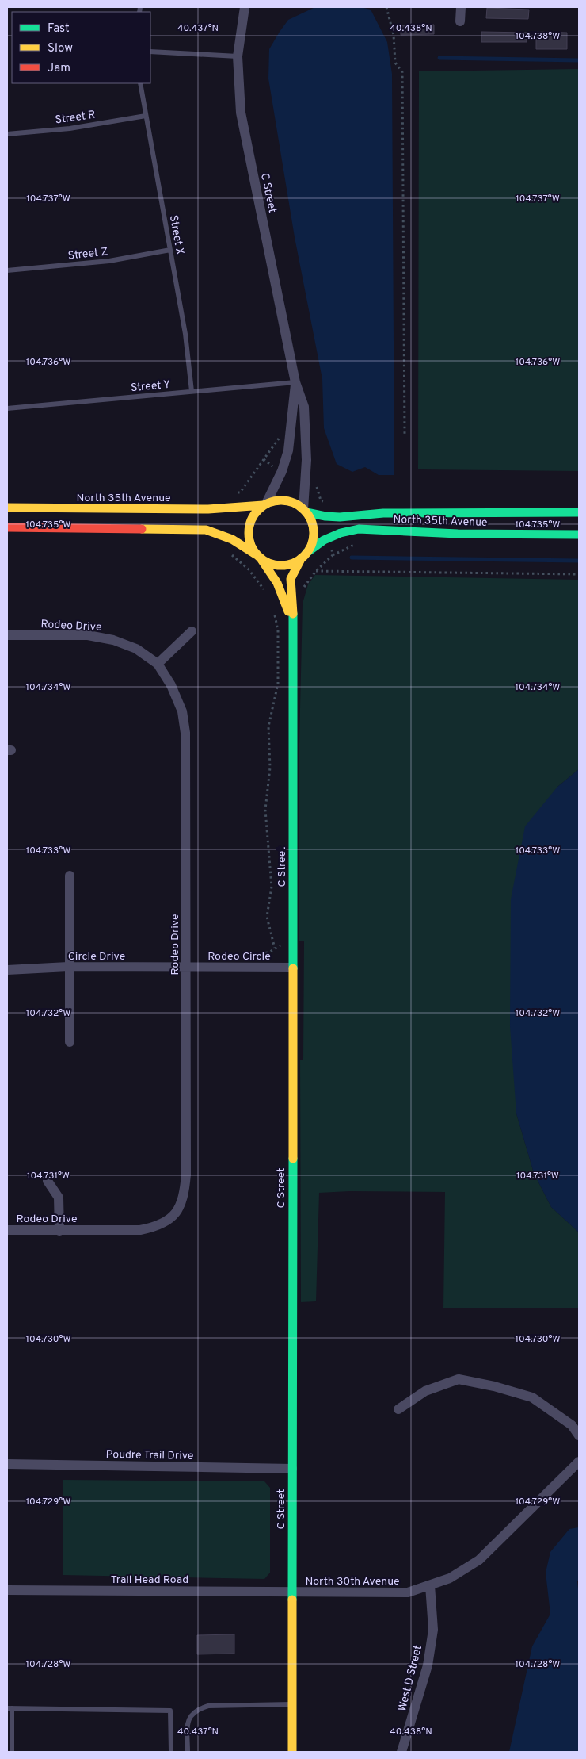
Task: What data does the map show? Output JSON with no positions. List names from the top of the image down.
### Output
{
  "streets": {
    "street": [
      "C Street",
      "North 35th Avenue",
      "Rodeo Drive",
      "Circle Drive",
      "Rodeo Circle",
      "Poudre Trail Drive",
      "Trail Head Road",
      "North 30th Avenue",
      "West D Street"
    ],
    "lane": [
      "Street R",
      "Street X",
      "Street Z",
      "Street Y"
    ]
  },
  "crossings": [
    ["Street R", "Street X"],
    ["C Street", "Street Y"],
    ["C Street", "North 35th Avenue"],
    ["C Street", "Rodeo Circle"],
    ["C Street", "Poudre Trail Drive"],
    ["C Street", "Trail Head Road"],
    ["C Street", "North 30th Avenue"],
    ["Street X", "Street Z"],
    ["Street X", "Street Y"],
    ["Rodeo Drive", "Circle Drive"],
    ["Rodeo Drive", "Rodeo Circle"],
    ["Circle Drive", "Rodeo Circle"],
    ["Trail Head Road", "North 30th Avenue"],
    ["North 30th Avenue", "West D Street"]
  ],
  "legend": ["Fast", "Slow", "Jam"],
  "coordinates": [
    "40.437°N",
    "40.438°N",
    "104.738°W",
    "104.737°W",
    "104.736°W",
    "104.735°W",
    "104.734°W",
    "104.733°W",
    "104.732°W",
    "104.731°W",
    "104.730°W",
    "104.729°W",
    "104.728°W"
  ]
}
